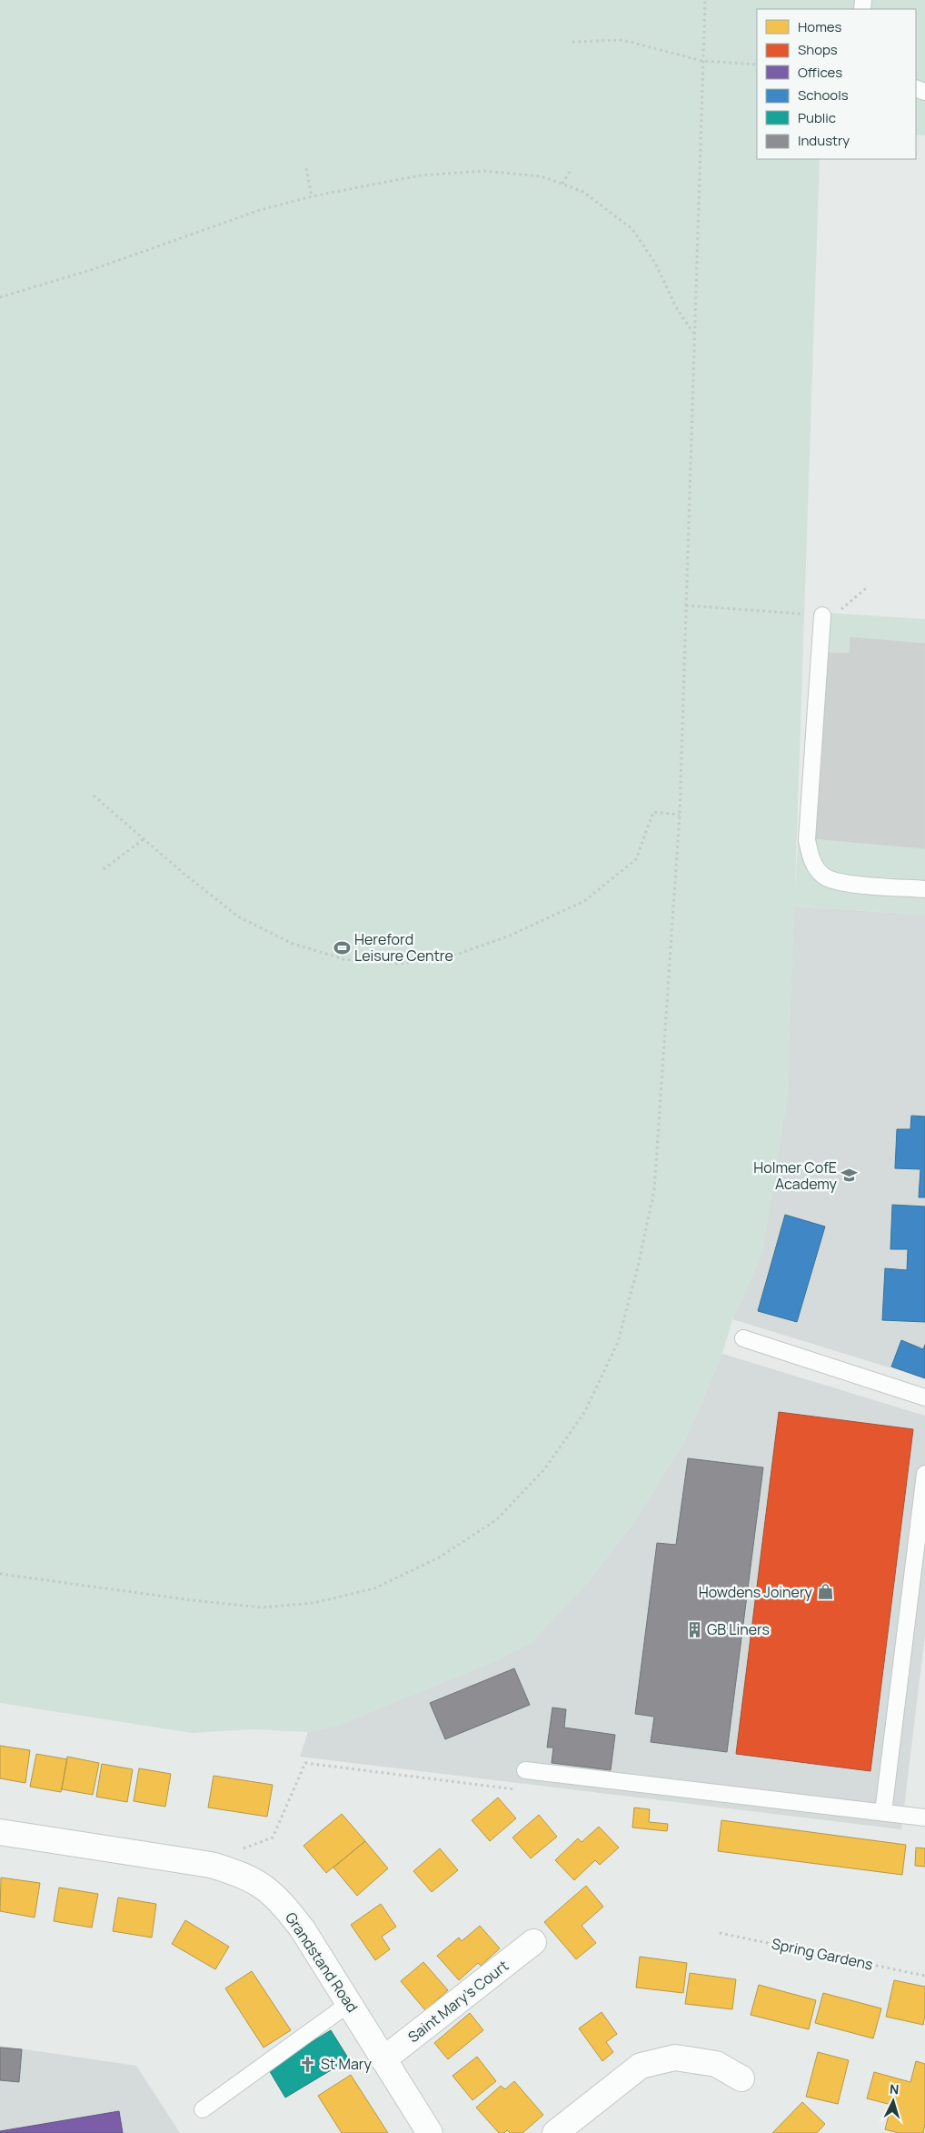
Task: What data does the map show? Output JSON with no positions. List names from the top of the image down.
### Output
{
  "streets": {
    "street": ["Grandstand Road", "Saint Mary's Court"],
    "path": ["Spring Gardens"]
  },
  "crossings": [
    ["Grandstand Road", "Saint Mary's Court"]
  ],
  "places": {
    "sports": ["Hereford Leisure Centre"],
    "school or university": ["Holmer CofE Academy"],
    "shop": ["Howdens Joinery"],
    "building": ["GB Liners"],
    "church": ["St Mary"]
  },
  "legend": [
    "Homes",
    "Shops",
    "Offices",
    "Schools",
    "Public",
    "Industry"
  ],
  "north": "top"
}
